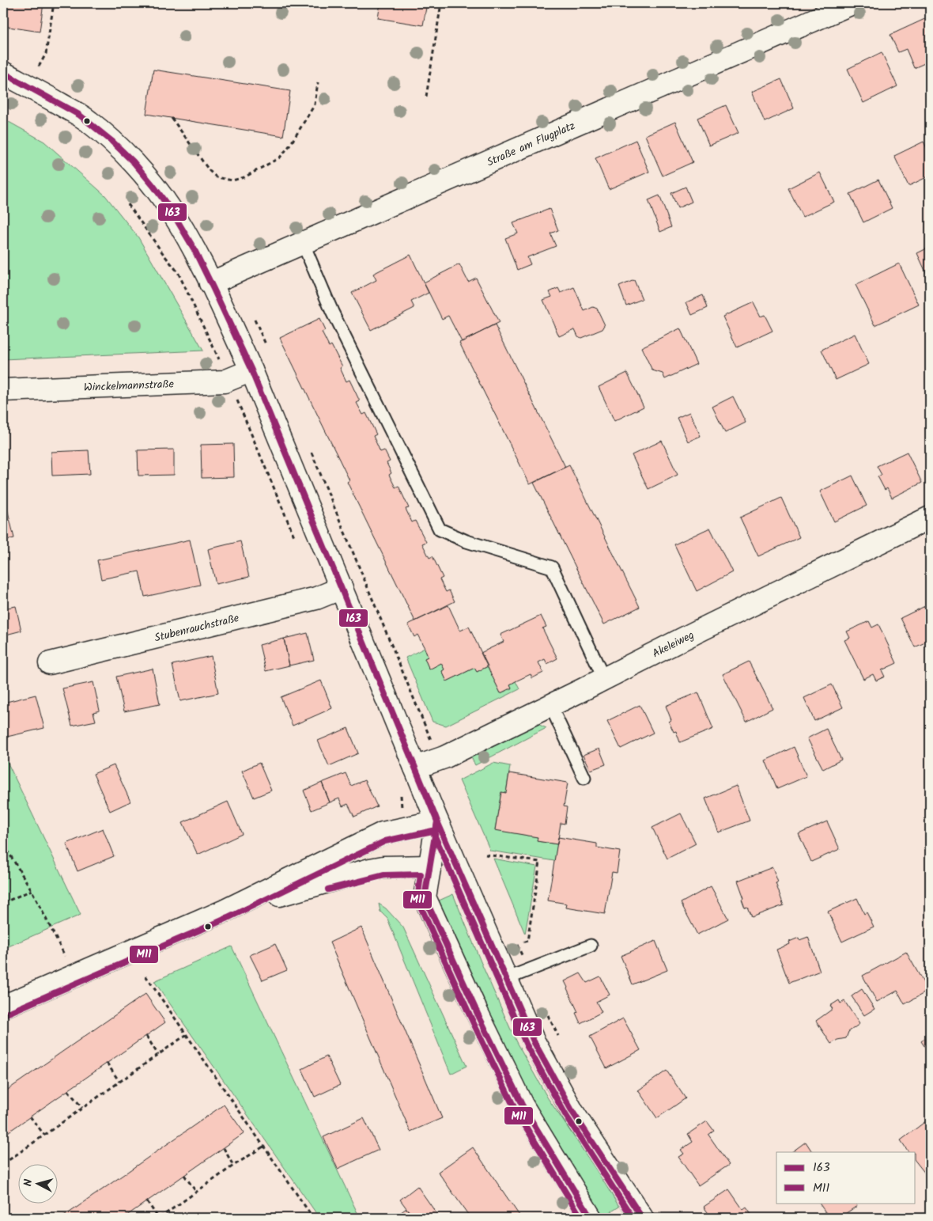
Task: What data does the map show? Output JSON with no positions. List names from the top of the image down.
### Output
{
  "streets": {
    "street": [
      "Straße am Flugplatz",
      "Winckelmannstraße",
      "Stubenrauchstraße",
      "Akeleiweg"
    ]
  },
  "lines": ["transit line 163", "transit line M11"],
  "legend": ["163", "M11"],
  "north": "left"
}
